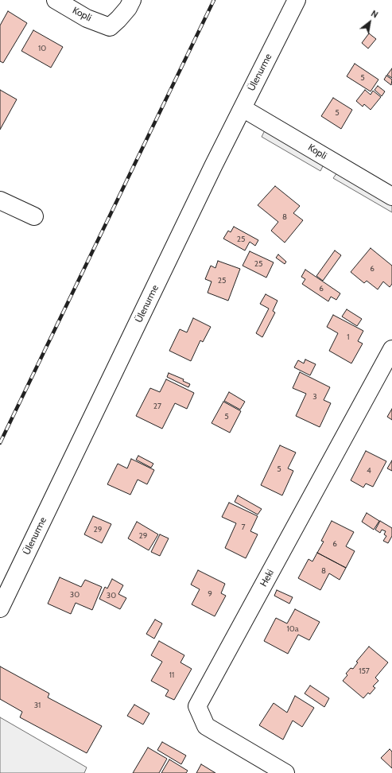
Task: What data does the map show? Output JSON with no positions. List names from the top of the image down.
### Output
{
  "streets": {
    "street": ["Kopli", "Ülenurme", "Heki"]
  },
  "crossings": [
    ["Kopli", "Ülenurme"]
  ],
  "house_numbers": [
    "10",
    "5",
    "5",
    "8",
    "25",
    "25",
    "6",
    "25",
    "6",
    "1",
    "3",
    "27",
    "5",
    "5",
    "4",
    "7",
    "29",
    "29",
    "6",
    "8",
    "9",
    "30",
    "30",
    "10a",
    "157",
    "11",
    "31"
  ],
  "north": "top right"
}
